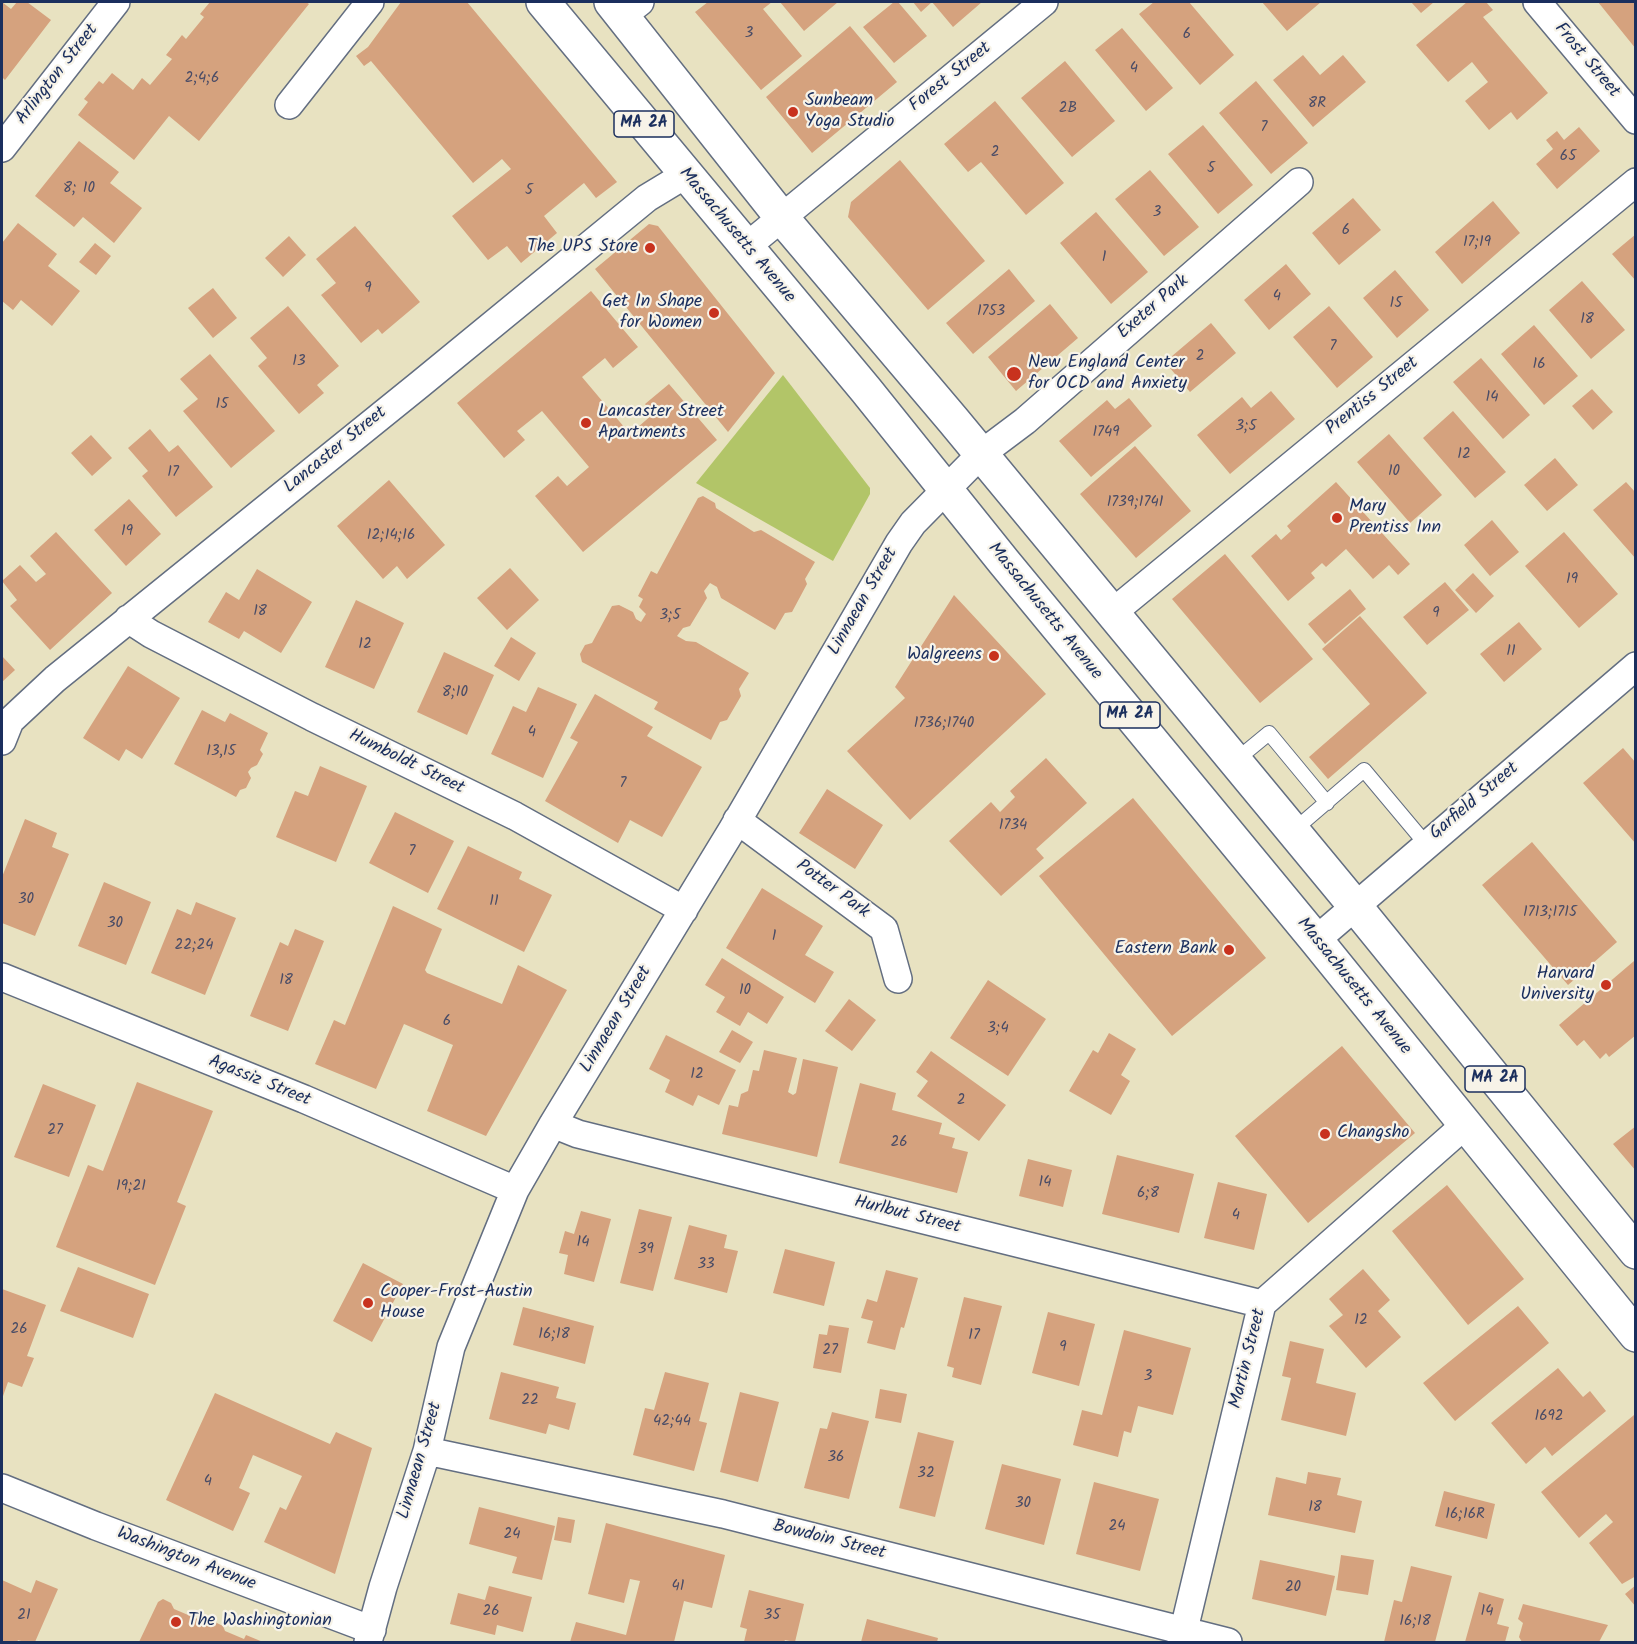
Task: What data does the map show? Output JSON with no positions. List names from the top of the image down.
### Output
{
  "streets": {
    "main road": ["MA 2A", "Massachusetts Avenue"],
    "street": [
      "Frost Street",
      "Arlington Street",
      "Forest Street",
      "Exeter Park",
      "Prentiss Street",
      "Lancaster Street",
      "Linnaean Street",
      "Humboldt Street",
      "Garfield Street",
      "Potter Park",
      "Agassiz Street",
      "Hurlbut Street",
      "Martin Street",
      "Bowdoin Street",
      "Washington Avenue"
    ]
  },
  "crossings": [
    ["Forest Street", "MA 2A"],
    ["Forest Street", "Massachusetts Avenue"],
    ["MA 2A", "Exeter Park"],
    ["MA 2A", "Prentiss Street"],
    ["MA 2A", "Linnaean Street"],
    ["MA 2A", "Garfield Street"],
    ["Massachusetts Avenue", "Lancaster Street"],
    ["Massachusetts Avenue", "Linnaean Street"],
    ["Massachusetts Avenue", "Garfield Street"],
    ["Massachusetts Avenue", "Martin Street"],
    ["Exeter Park", "Linnaean Street"],
    ["Lancaster Street", "Humboldt Street"],
    ["Linnaean Street", "Humboldt Street"],
    ["Linnaean Street", "Potter Park"],
    ["Linnaean Street", "Agassiz Street"],
    ["Linnaean Street", "Hurlbut Street"],
    ["Linnaean Street", "Bowdoin Street"],
    ["Linnaean Street", "Washington Avenue"],
    ["Hurlbut Street", "Martin Street"],
    ["Martin Street", "Bowdoin Street"]
  ],
  "places": [
    "Sunbeam Yoga Studio",
    "The UPS Store",
    "Get In Shape for Women",
    "New England Center for OCD and Anxiety",
    "Lancaster Street Apartments",
    "Mary Prentiss Inn",
    "Walgreens",
    "Eastern Bank",
    "Harvard University",
    "Changsho",
    "Cooper-Frost-Austin House",
    "The Washingtonian"
  ],
  "house_numbers": [
    "3",
    "6",
    "4",
    "2;4;6",
    "8R",
    "2B",
    "7",
    "2",
    "65",
    "5",
    "8; 10",
    "5",
    "3",
    "6",
    "17;19",
    "1",
    "9",
    "4",
    "15",
    "1753",
    "18",
    "7",
    "2",
    "13",
    "16",
    "14",
    "15",
    "3;5",
    "1749",
    "12",
    "10",
    "17",
    "1739;1741",
    "19",
    "12;14;16",
    "19",
    "18",
    "9",
    "3;5",
    "12",
    "11",
    "8;10",
    "1736;1740",
    "4",
    "13,15",
    "7",
    "1734",
    "7",
    "30",
    "11",
    "1713;1715",
    "30",
    "1",
    "22;24",
    "18",
    "10",
    "6",
    "3;4",
    "12",
    "2",
    "27",
    "26",
    "14",
    "19;21",
    "6;8",
    "4",
    "14",
    "39",
    "33",
    "12",
    "26",
    "16;18",
    "17",
    "9",
    "27",
    "3",
    "22",
    "1692",
    "42;44",
    "36",
    "32",
    "4",
    "30",
    "18",
    "16;16R",
    "24",
    "24",
    "41",
    "20",
    "26",
    "14",
    "21",
    "35",
    "16;18"
  ]
}
